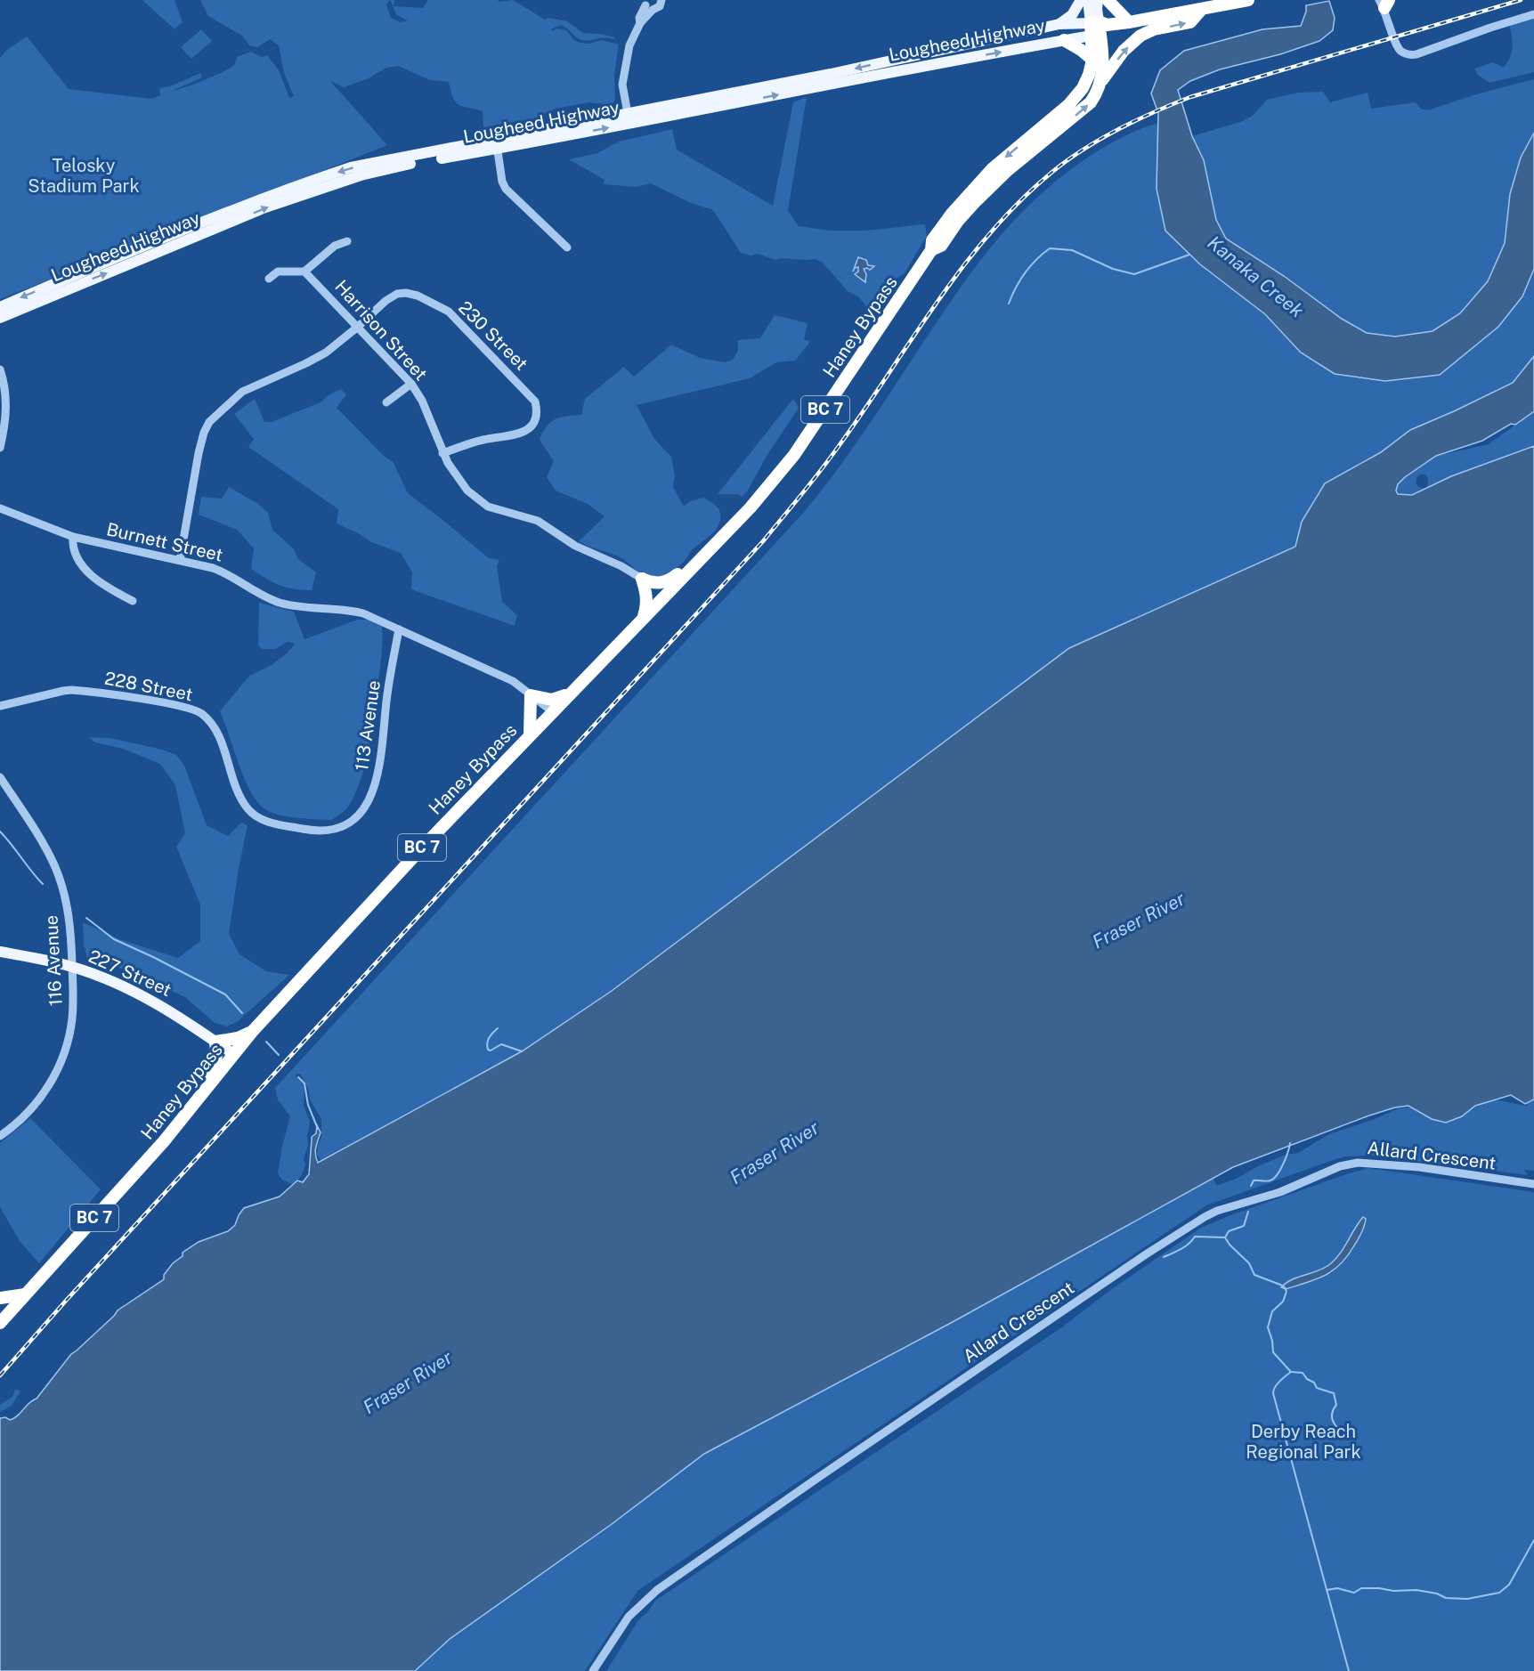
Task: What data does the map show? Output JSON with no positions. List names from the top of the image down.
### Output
{
  "streets": {
    "highway": ["Lougheed Highway", "Haney Bypass", "BC 7"],
    "main road": ["227 Street"],
    "street": [
      "Harrison Street",
      "230 Street",
      "Burnett Street",
      "228 Street",
      "113 Avenue",
      "116 Avenue",
      "Allard Crescent"
    ]
  },
  "crossings": [
    ["Lougheed Highway", "Haney Bypass"],
    ["Lougheed Highway", "BC 7"],
    ["Haney Bypass", "BC 7"],
    ["Haney Bypass", "Burnett Street"],
    ["Haney Bypass", "227 Street"],
    ["Harrison Street", "230 Street"],
    ["Burnett Street", "113 Avenue"],
    ["228 Street", "113 Avenue"],
    ["116 Avenue", "227 Street"]
  ],
  "water": ["Kanaka Creek", "Fraser River"],
  "parks": ["Telosky Stadium Park", "Derby Reach Regional Park"]
}
